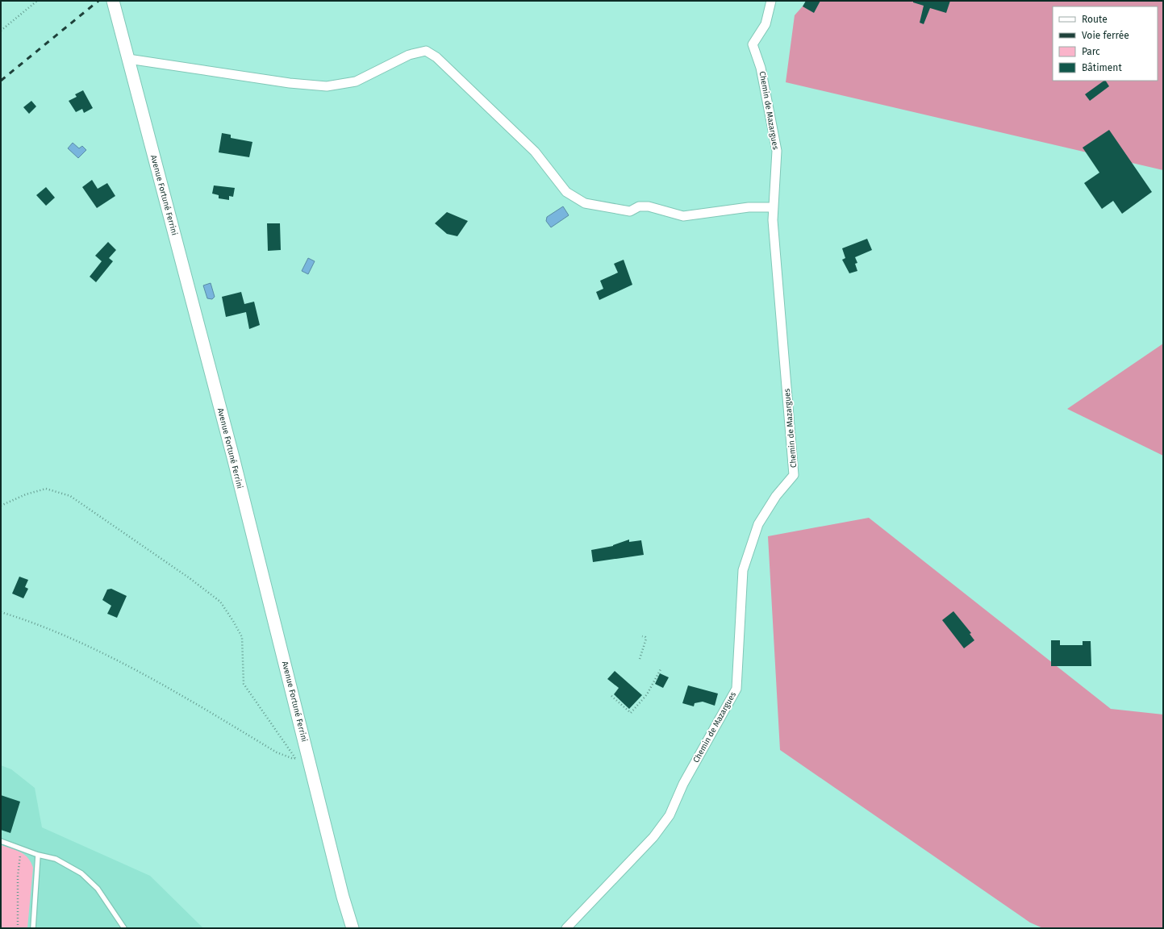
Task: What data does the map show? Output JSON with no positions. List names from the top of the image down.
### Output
{
  "streets": {
    "main road": ["Avenue Fortuné Ferrini"],
    "street": ["Chemin de Mazargues"]
  },
  "legend": [
    "Route",
    "Voie ferrée",
    "Parc",
    "Bâtiment"
  ]
}
